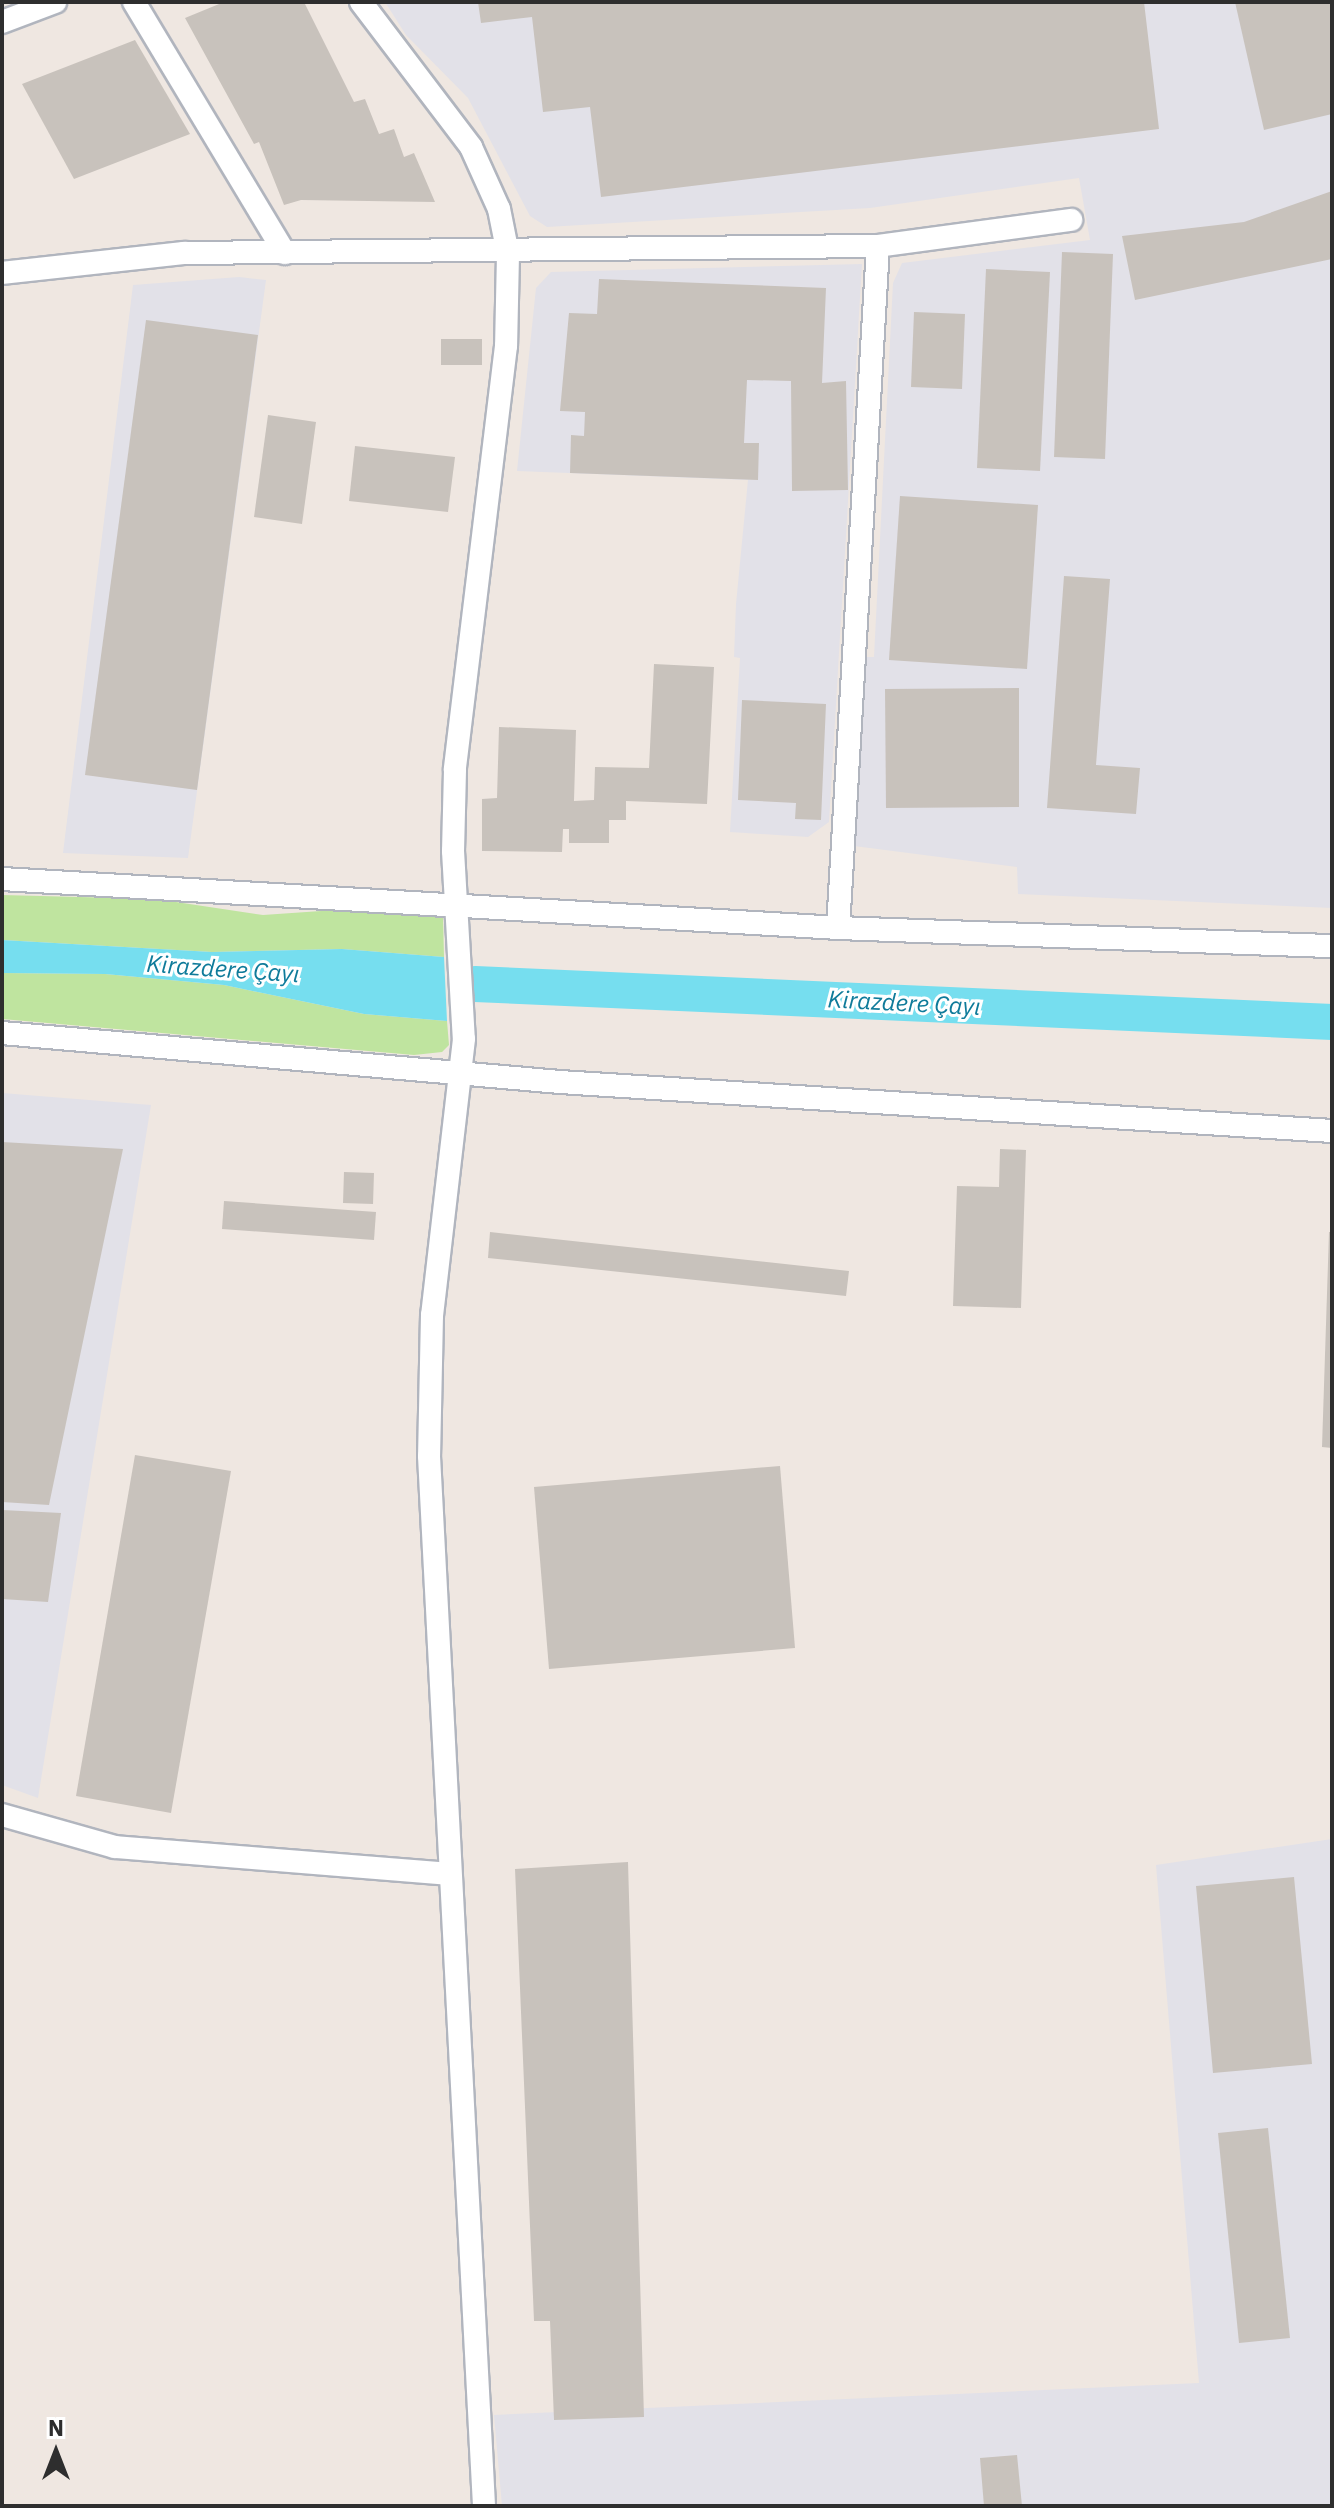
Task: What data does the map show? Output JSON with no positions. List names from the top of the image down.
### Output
{
  "water": ["Kirazdere Çayı"],
  "north": "top"
}
